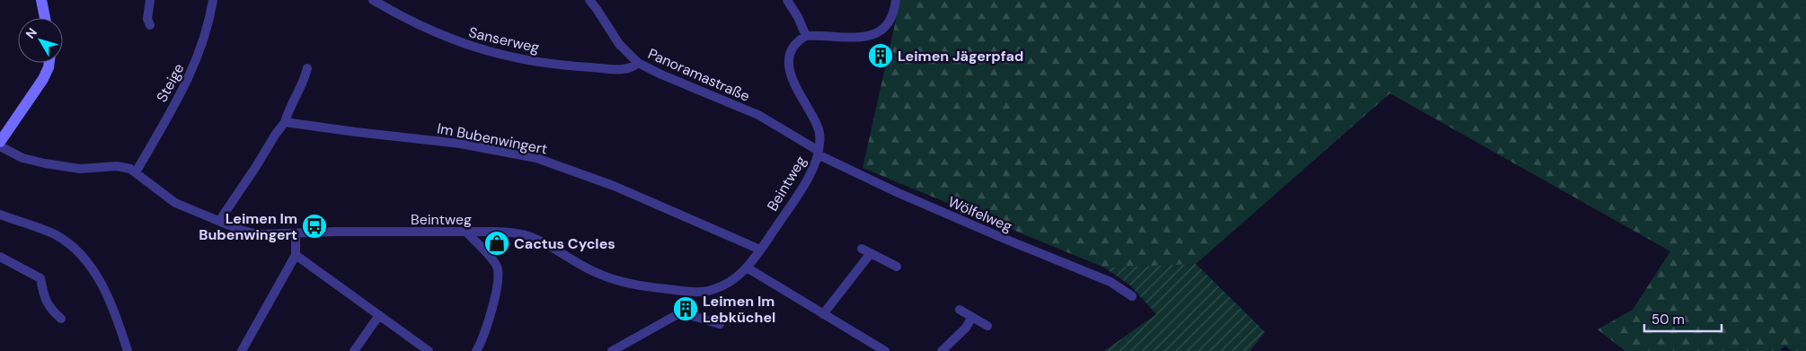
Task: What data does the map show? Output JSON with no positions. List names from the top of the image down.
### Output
{
  "streets": {
    "street": [
      "Sanserweg",
      "Panoramastraße",
      "Steige",
      "Im Bubenwingert",
      "Beintweg",
      "Wölfelweg"
    ]
  },
  "crossings": [
    ["Sanserweg", "Panoramastraße"],
    ["Panoramastraße", "Beintweg"],
    ["Panoramastraße", "Wölfelweg"],
    ["Steige", "Beintweg"],
    ["Im Bubenwingert", "Beintweg"],
    ["Beintweg", "Wölfelweg"]
  ],
  "places": {
    "building": ["Leimen Jägerpfad", "Leimen Im Lebküchel"],
    "bus stop": ["Leimen Im Bubenwingert"],
    "shop": ["Cactus Cycles"]
  },
  "scale_bar": "50 m",
  "north": "top left"
}
